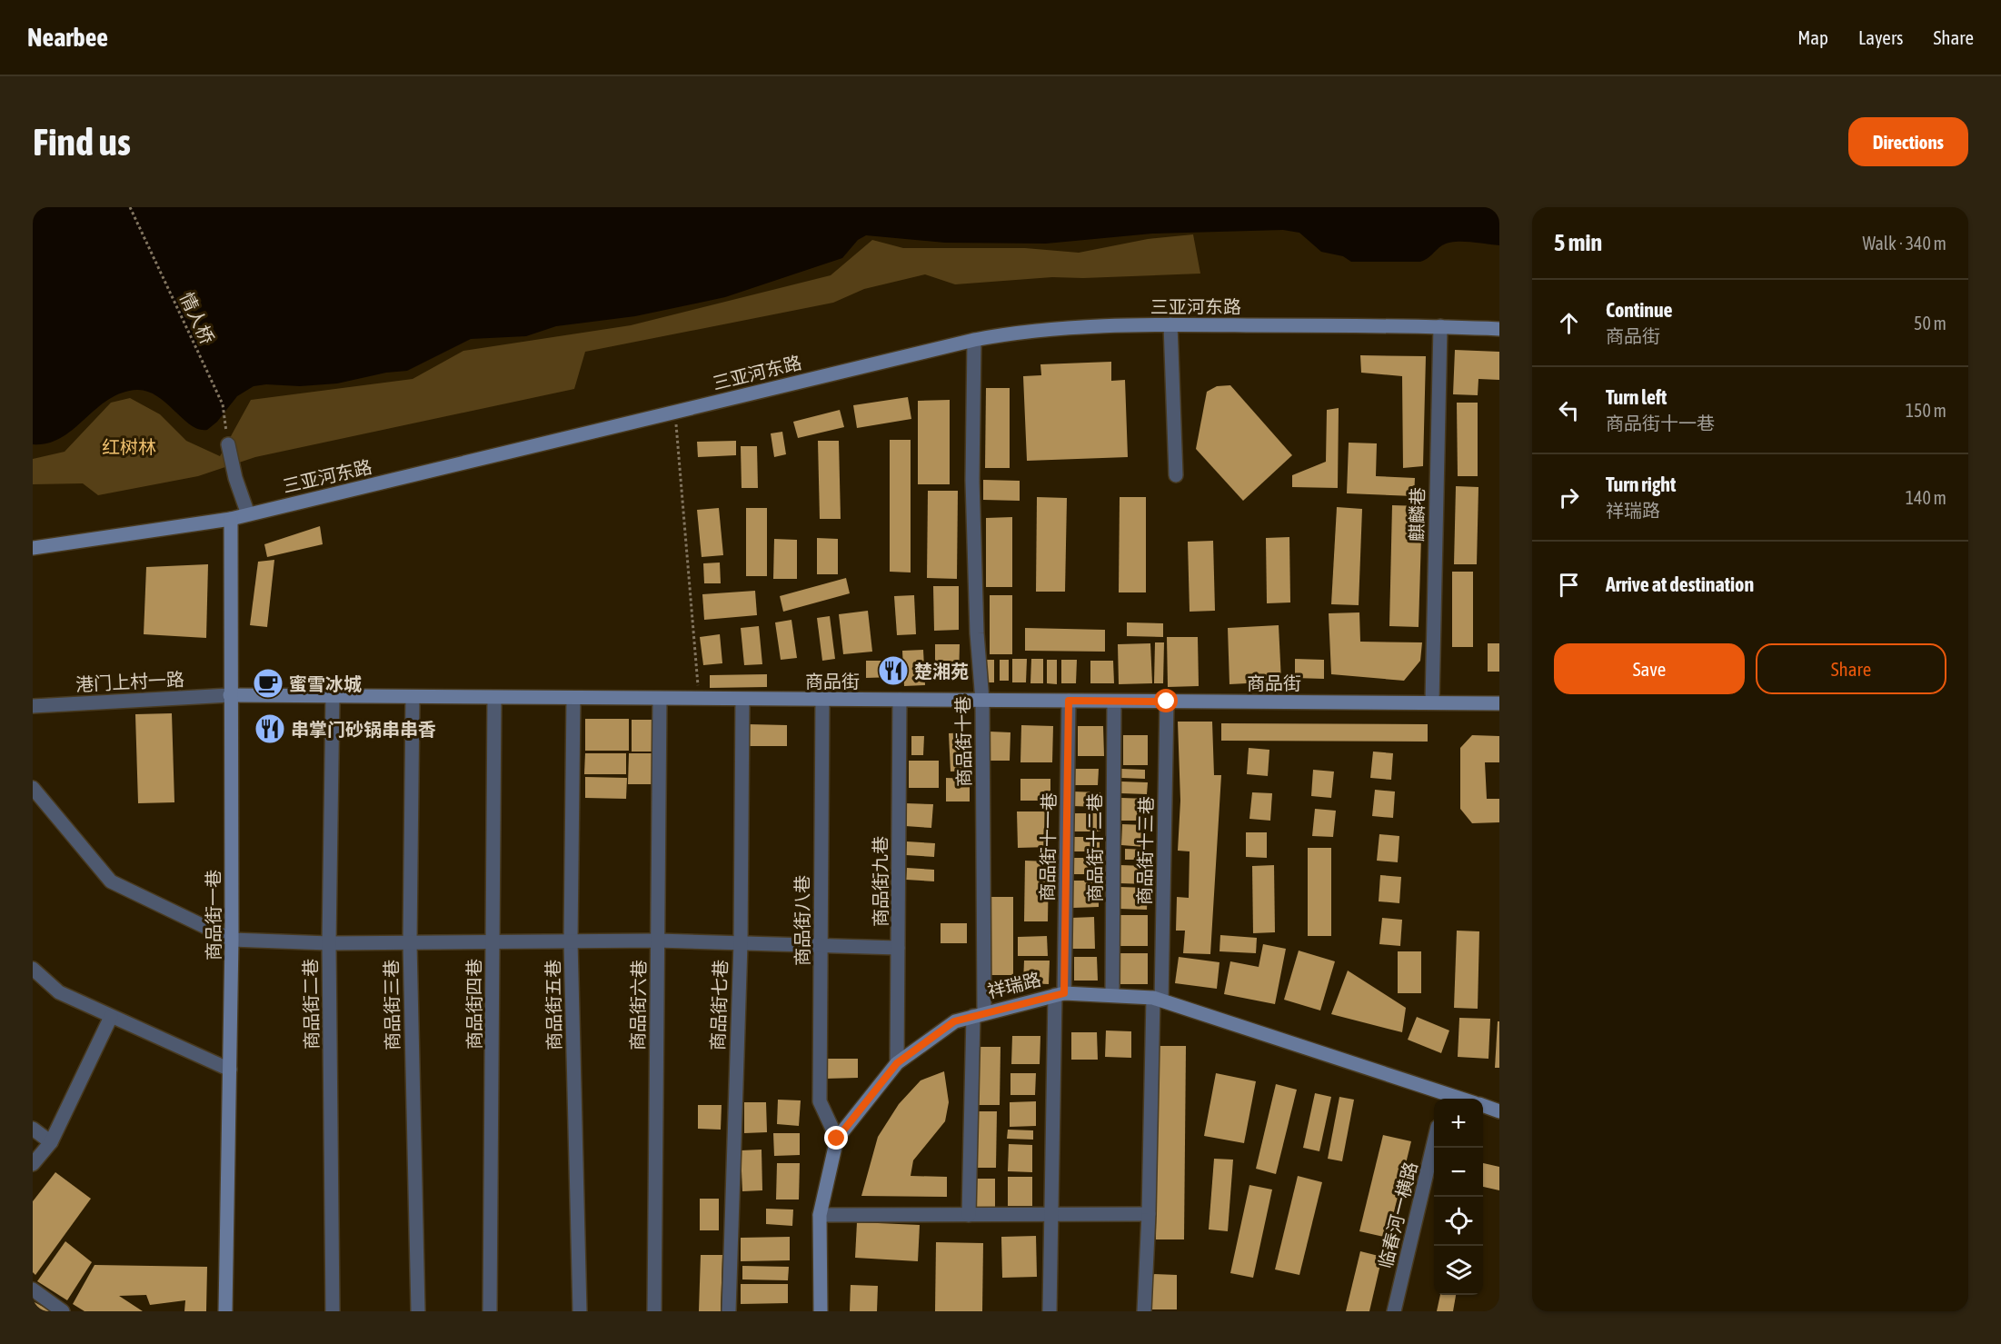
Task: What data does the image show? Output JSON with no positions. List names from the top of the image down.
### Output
{
  "streets": {
    "street": [
      "三亚河东路",
      "麒麟巷",
      "商品街",
      "港门上村一路",
      "商品街十巷",
      "商品街十一巷",
      "商品街十二巷",
      "商品街十三巷",
      "商品街九巷",
      "商品街一巷",
      "商品街八巷",
      "祥瑞路",
      "商品街二巷",
      "商品街四巷",
      "商品街三巷",
      "商品街五巷",
      "商品街六巷",
      "商品街七巷",
      "临春河一横路"
    ],
    "path": ["情人桥"]
  },
  "crossings": [
    ["三亚河东路", "麒麟巷"],
    ["三亚河东路", "商品街十巷"],
    ["三亚河东路", "商品街一巷"],
    ["麒麟巷", "商品街"],
    ["商品街", "港门上村一路"],
    ["商品街", "商品街十巷"],
    ["商品街", "商品街十一巷"],
    ["商品街", "商品街十二巷"],
    ["商品街", "商品街十三巷"],
    ["商品街", "商品街九巷"],
    ["商品街", "商品街一巷"],
    ["商品街", "商品街八巷"],
    ["商品街", "商品街二巷"],
    ["商品街", "商品街四巷"],
    ["商品街", "商品街三巷"],
    ["商品街", "商品街五巷"],
    ["商品街", "商品街六巷"],
    ["商品街", "商品街七巷"],
    ["港门上村一路", "商品街一巷"],
    ["商品街十巷", "祥瑞路"],
    ["商品街十一巷", "祥瑞路"],
    ["商品街十二巷", "祥瑞路"],
    ["商品街十三巷", "祥瑞路"],
    ["商品街九巷", "祥瑞路"],
    ["商品街八巷", "祥瑞路"]
  ],
  "parks": ["红树林"],
  "places": {
    "restaurant": ["楚湘苑", "串掌门砂锅串串香"],
    "cafe": ["蜜雪冰城"]
  },
  "page": {
    "header": "Nearbee",
    "nav": ["Map", "Layers", "Share"],
    "buttons": [
      "Directions",
      ["Save", "Share"]
    ],
    "title": "Find us",
    "heading": ["5 min", "Walk · 340 m"],
    "list": [
      ["Continue", "商品街", "50 m"],
      ["Turn left", "商品街十一巷", "150 m"],
      ["Turn right", "祥瑞路", "140 m"],
      "Arrive at destination"
    ],
    "map_buttons": ["+", "−"]
  }
}
